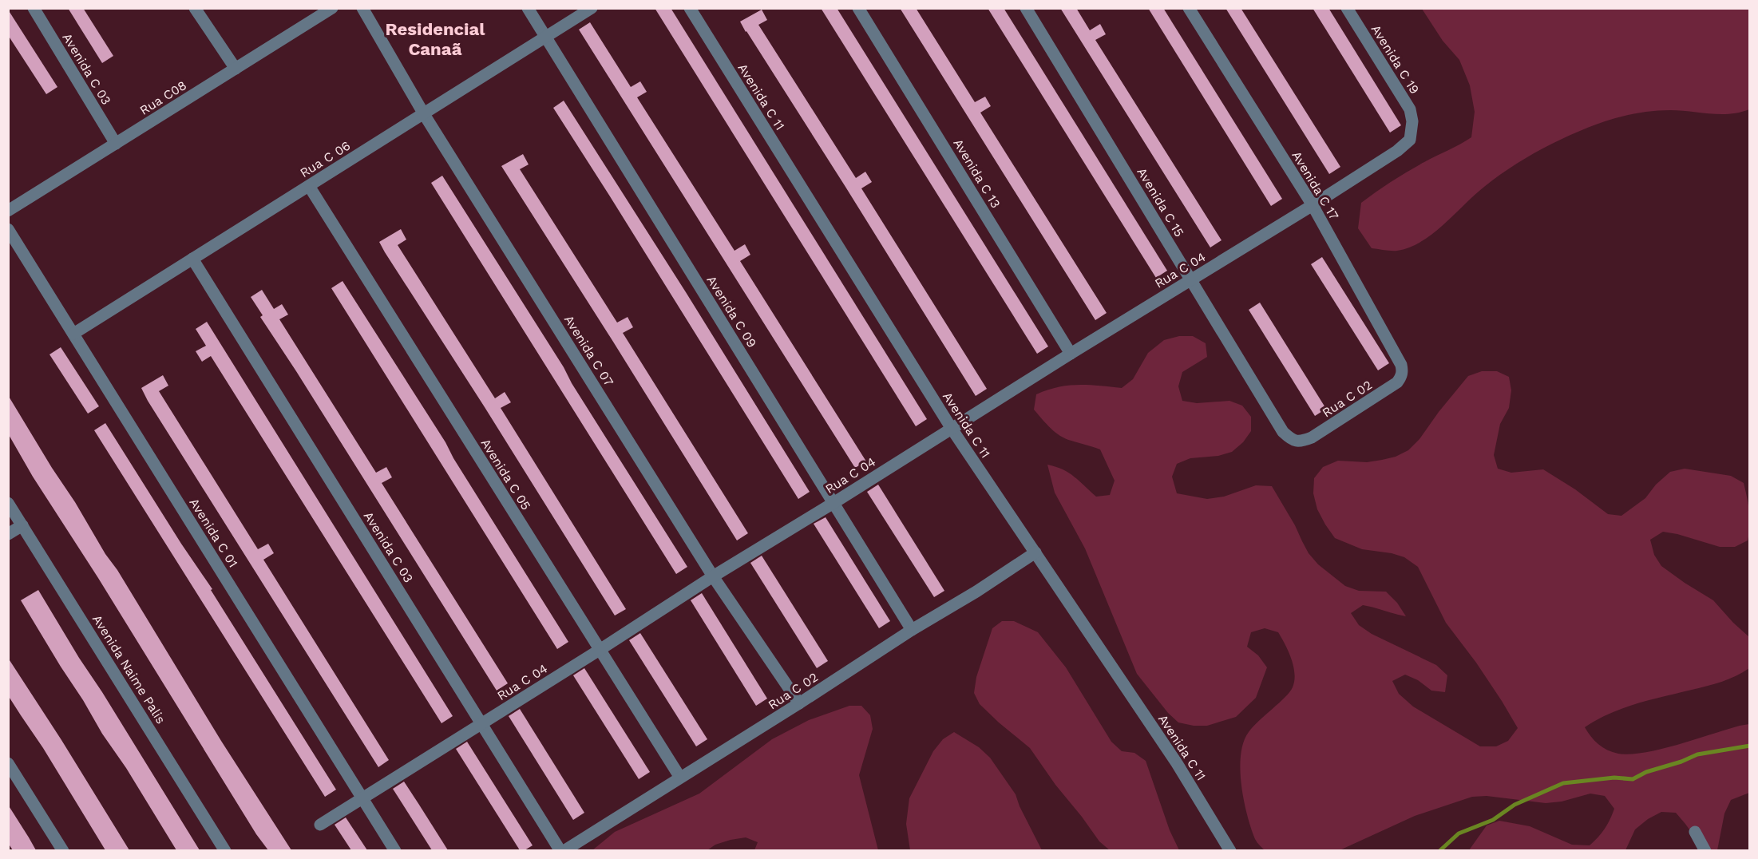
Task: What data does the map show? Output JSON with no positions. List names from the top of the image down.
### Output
{
  "streets": {
    "street": [
      "Avenida C 19",
      "Avenida C 03",
      "Avenida C 11",
      "Rua C08",
      "Rua C 06",
      "Avenida C 13",
      "Avenida C 17",
      "Avenida C 15",
      "Rua C 04",
      "Avenida C 09",
      "Avenida C 07",
      "Rua C 02",
      "Avenida C 05",
      "Avenida C 01",
      "Avenida Naime Palis"
    ]
  },
  "crossings": [
    ["Avenida C 19", "Rua C 04"],
    ["Avenida C 03", "Rua C08"],
    ["Avenida C 03", "Rua C 06"],
    ["Avenida C 03", "Rua C 04"],
    ["Avenida C 03", "Rua C 02"],
    ["Avenida C 11", "Rua C 04"],
    ["Avenida C 11", "Rua C 02"],
    ["Rua C 06", "Avenida C 09"],
    ["Rua C 06", "Avenida C 07"],
    ["Rua C 06", "Avenida C 05"],
    ["Rua C 06", "Avenida C 01"],
    ["Avenida C 13", "Rua C 04"],
    ["Avenida C 17", "Rua C 04"],
    ["Avenida C 17", "Rua C 02"],
    ["Avenida C 15", "Rua C 04"],
    ["Avenida C 15", "Rua C 02"],
    ["Rua C 04", "Avenida C 09"],
    ["Rua C 04", "Avenida C 07"],
    ["Rua C 04", "Avenida C 05"],
    ["Rua C 04", "Avenida C 01"],
    ["Avenida C 09", "Rua C 02"],
    ["Avenida C 07", "Rua C 02"],
    ["Rua C 02", "Avenida C 05"]
  ],
  "districts": ["Residencial Canaã"]
}
